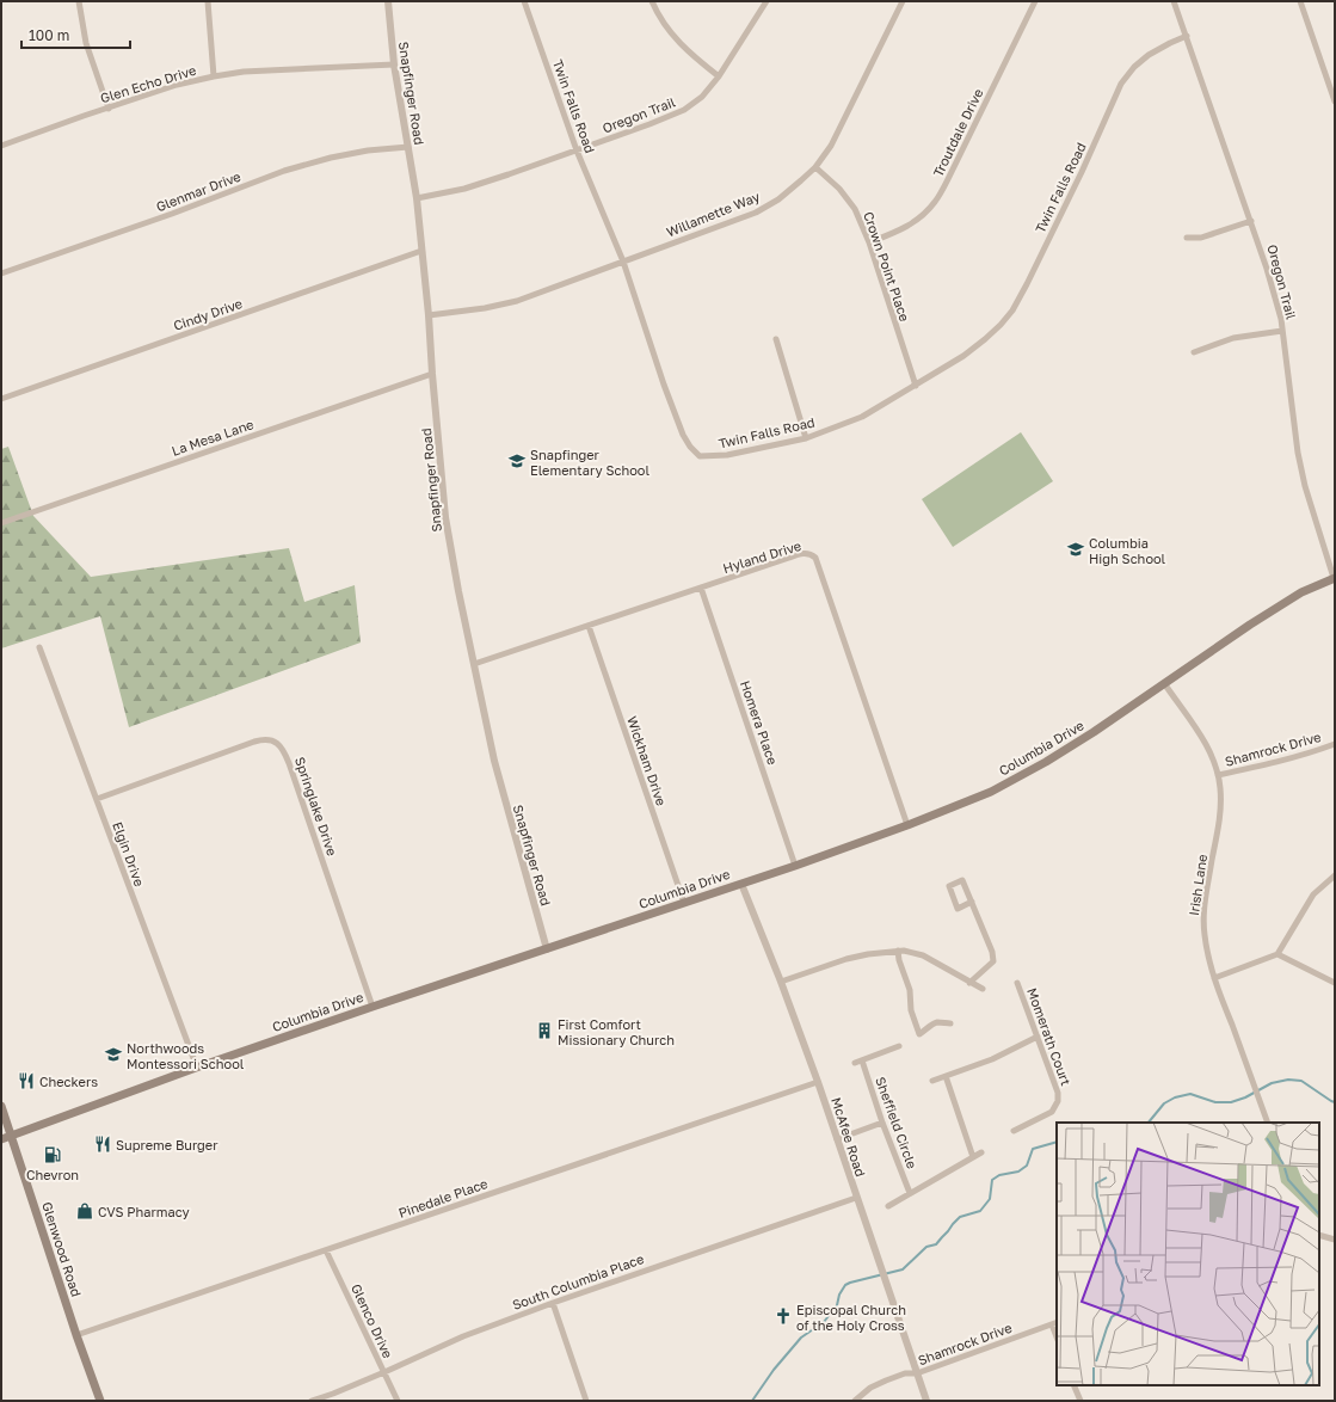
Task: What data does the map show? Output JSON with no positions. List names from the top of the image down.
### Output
{
  "streets": {
    "main road": ["Columbia Drive", "Glenwood Road"],
    "street": [
      "Glen Echo Drive",
      "Snapfinger Road",
      "Twin Falls Road",
      "Oregon Trail",
      "Troutdale Drive",
      "Glenmar Drive",
      "Willamette Way",
      "Crown Point Place",
      "Cindy Drive",
      "La Mesa Lane",
      "Hyland Drive",
      "Homera Place",
      "Shamrock Drive",
      "Wickham Drive",
      "Springlake Drive",
      "Elgin Drive",
      "Irish Lane",
      "Momerath Court",
      "Sheffield Circle",
      "McAfee Road",
      "Pinedale Place",
      "South Columbia Place",
      "Glenco Drive"
    ]
  },
  "crossings": [
    ["Glen Echo Drive", "Snapfinger Road"],
    ["Snapfinger Road", "Oregon Trail"],
    ["Snapfinger Road", "Glenmar Drive"],
    ["Snapfinger Road", "Willamette Way"],
    ["Snapfinger Road", "Cindy Drive"],
    ["Snapfinger Road", "La Mesa Lane"],
    ["Snapfinger Road", "Hyland Drive"],
    ["Snapfinger Road", "Columbia Drive"],
    ["Twin Falls Road", "Oregon Trail"],
    ["Twin Falls Road", "Willamette Way"],
    ["Twin Falls Road", "Crown Point Place"],
    ["Oregon Trail", "Columbia Drive"],
    ["Troutdale Drive", "Crown Point Place"],
    ["Willamette Way", "Crown Point Place"],
    ["Hyland Drive", "Homera Place"],
    ["Hyland Drive", "Columbia Drive"],
    ["Hyland Drive", "Wickham Drive"],
    ["Homera Place", "Columbia Drive"],
    ["Columbia Drive", "Wickham Drive"],
    ["Columbia Drive", "Springlake Drive"],
    ["Columbia Drive", "Elgin Drive"],
    ["Columbia Drive", "Irish Lane"],
    ["Columbia Drive", "McAfee Road"],
    ["Columbia Drive", "Glenwood Road"],
    ["Shamrock Drive", "Irish Lane"],
    ["Shamrock Drive", "McAfee Road"],
    ["Springlake Drive", "Elgin Drive"],
    ["McAfee Road", "Pinedale Place"],
    ["McAfee Road", "South Columbia Place"],
    ["Pinedale Place", "Glenwood Road"],
    ["Pinedale Place", "Glenco Drive"],
    ["South Columbia Place", "Glenco Drive"]
  ],
  "places": {
    "school or university": ["Snapfinger Elementary School", "Columbia High School", "Northwoods Montessori School"],
    "building": ["First Comfort Missionary Church"],
    "restaurant": ["Checkers", "Supreme Burger"],
    "fuel station": ["Chevron"],
    "shop": ["CVS Pharmacy"],
    "church": ["Episcopal Church of the Holy Cross"]
  },
  "scale_bar": "100 m"
}
